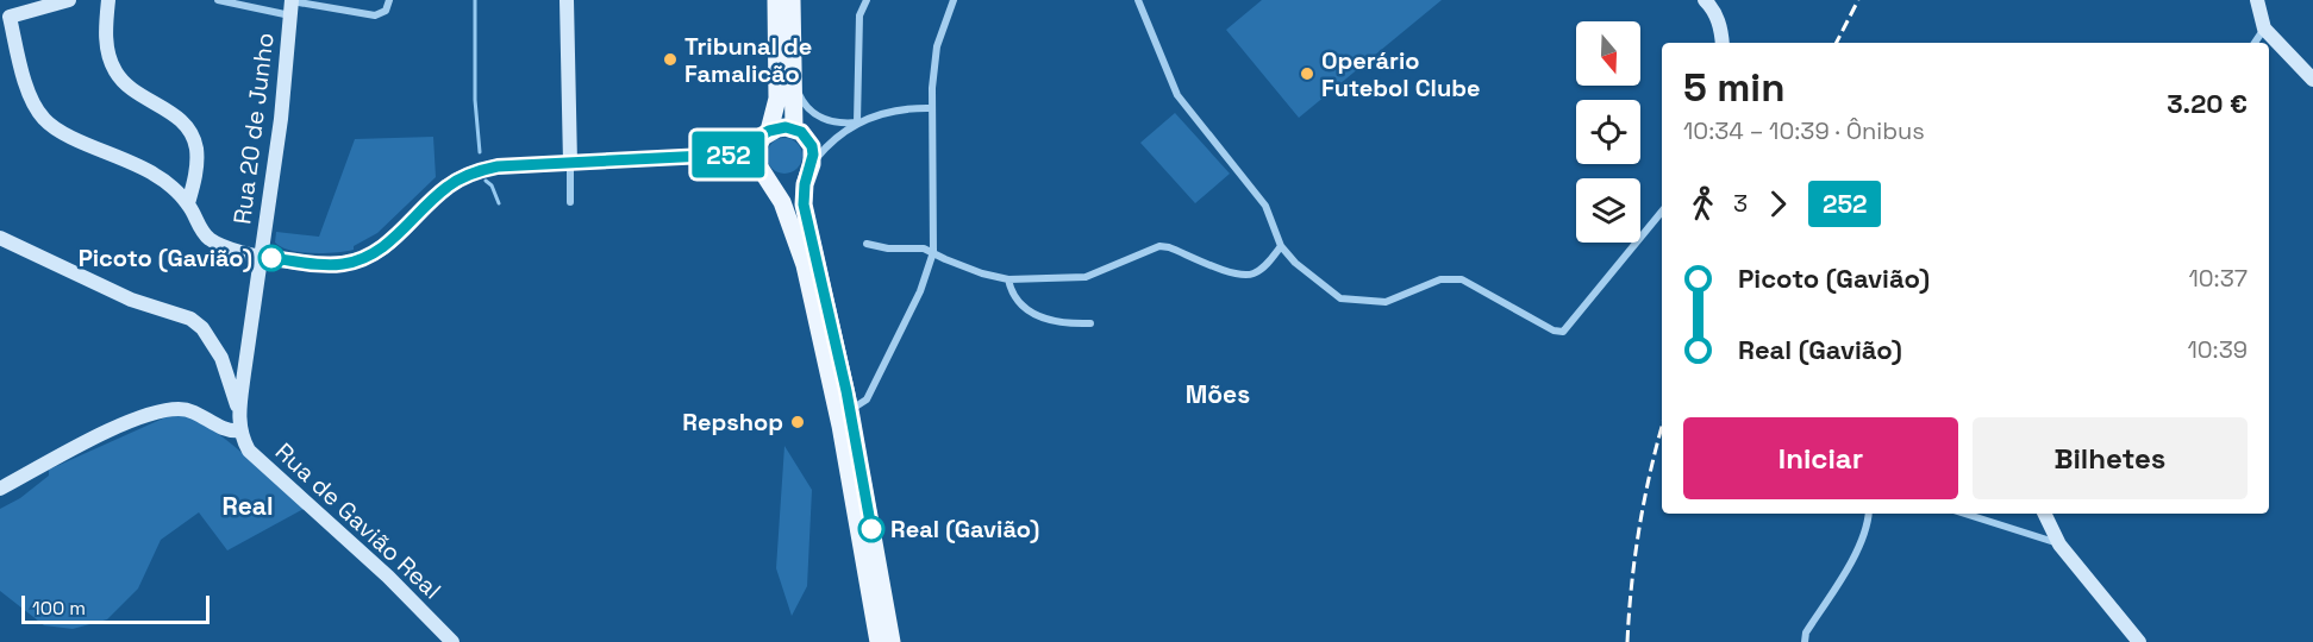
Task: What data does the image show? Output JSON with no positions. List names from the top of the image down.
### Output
{
  "streets": {
    "street": ["Rua 20 de Junho", "Rua de Gavião Real"]
  },
  "crossings": [
    ["Rua 20 de Junho", "Rua de Gavião Real"]
  ],
  "districts": ["Mões", "Real"],
  "places": [
    "Tribunal de Famalicão",
    "Operário Futebol Clube",
    "Picoto (Gavião)",
    "Repshop",
    "Real (Gavião)"
  ],
  "lines": ["bus line 252"],
  "scale_bar": "100 m",
  "north": "bottom",
  "page": {
    "on_map": "252",
    "heading": ["5 min", "10:34 – 10:39 · Ônibus", "3.20 €"],
    "legs": ["3", "252"],
    "list": [
      {
        "name": "Picoto (Gavião)",
        "value": "10:37"
      },
      {
        "name": "Real (Gavião)",
        "value": "10:39"
      }
    ],
    "buttons": ["Iniciar", "Bilhetes"],
    "scale": "100 m"
  }
}
